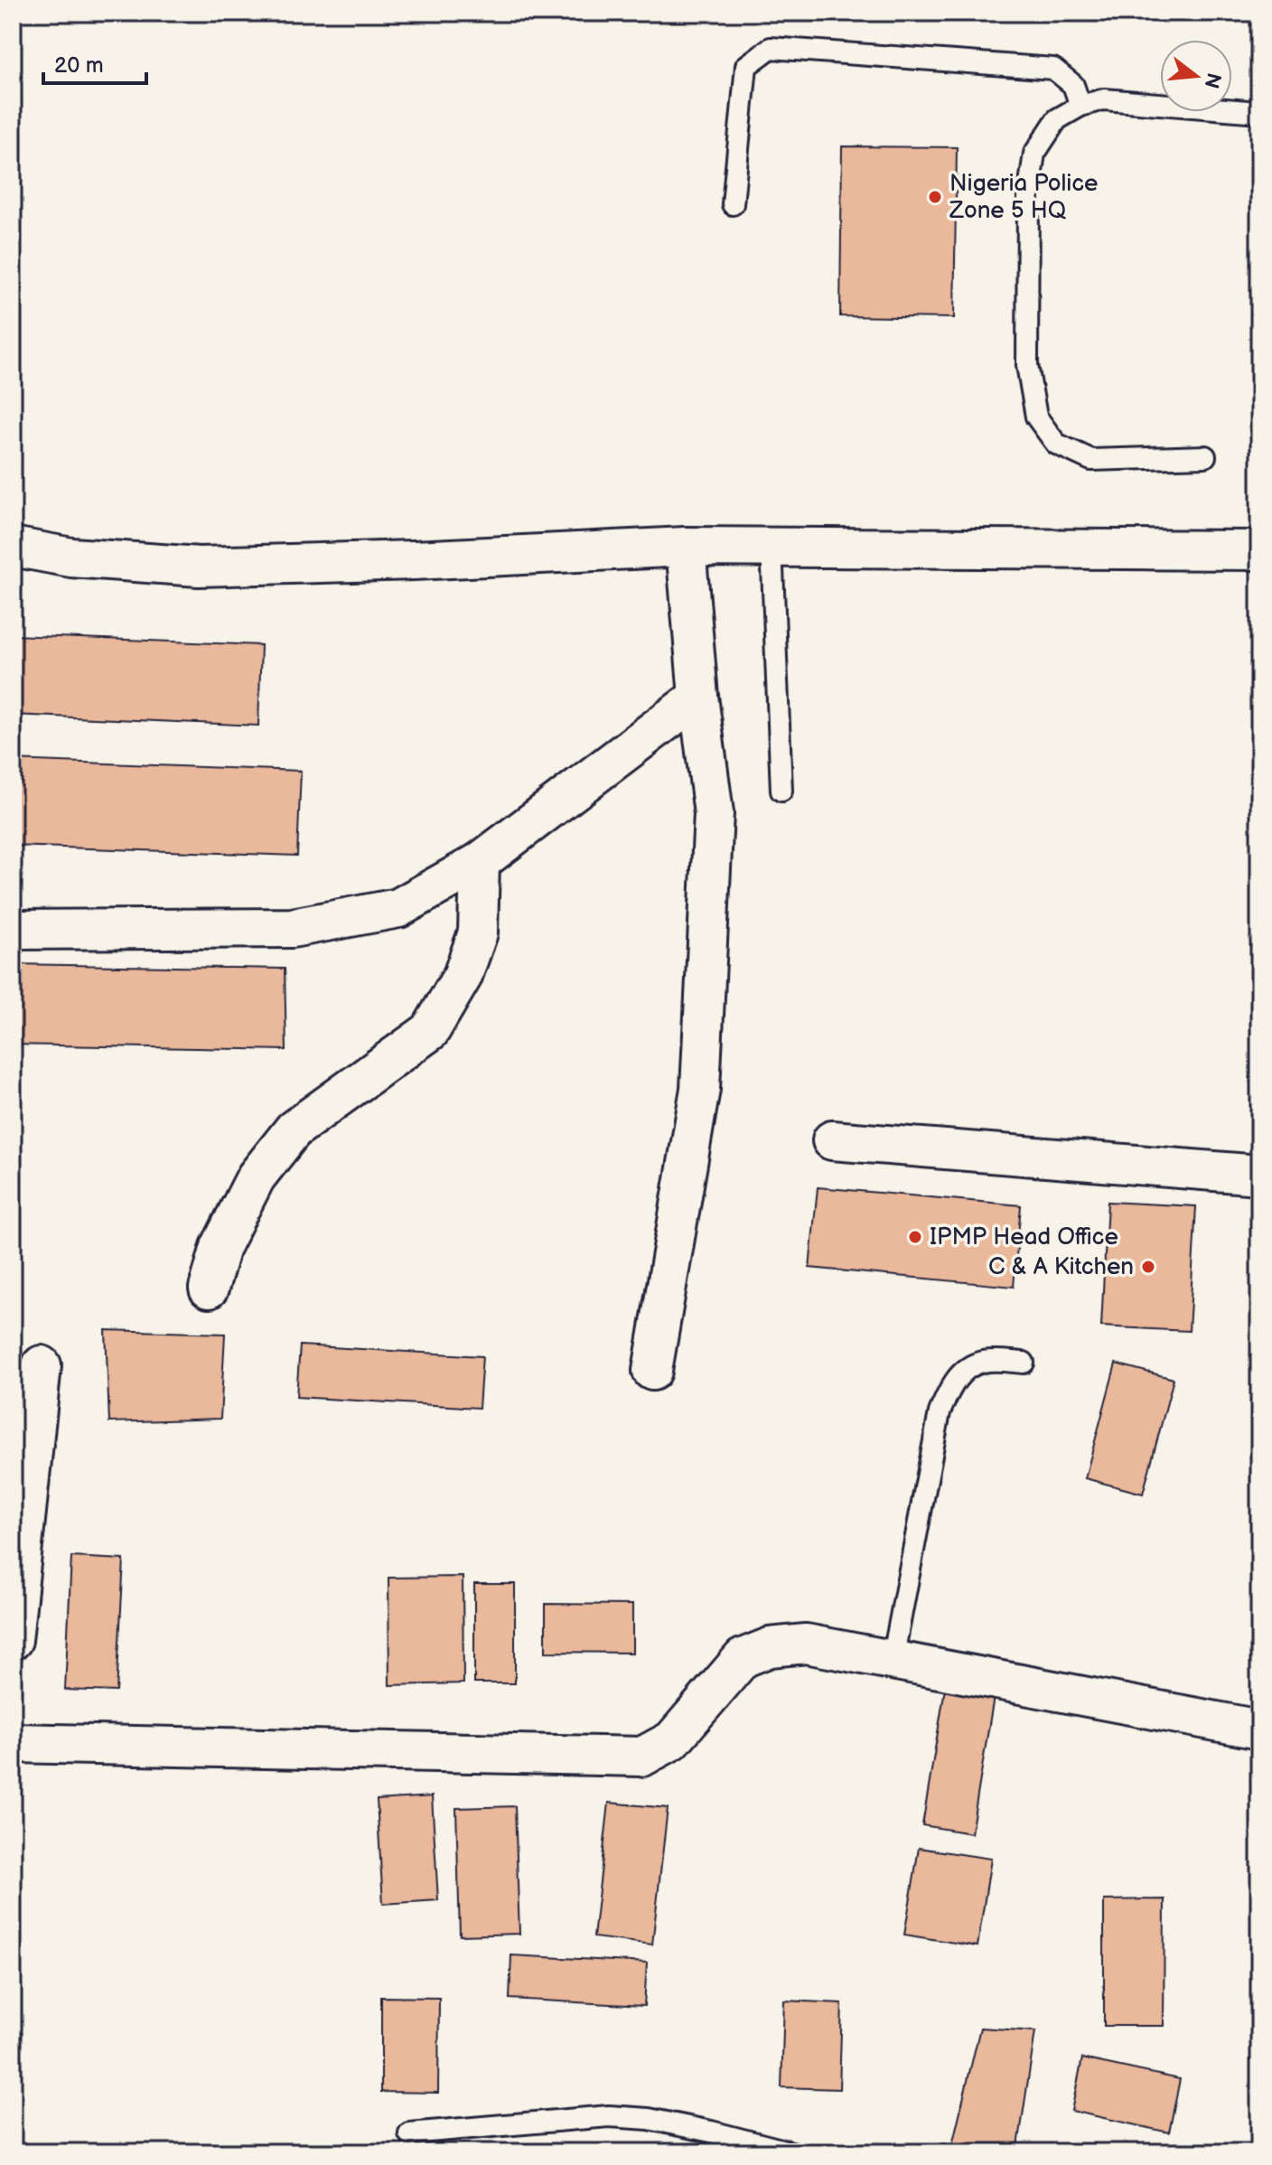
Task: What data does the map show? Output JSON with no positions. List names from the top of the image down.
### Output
{
  "places": ["Nigeria Police Zone 5 HQ", "IPMP Head Office", "C & A Kitchen"],
  "scale_bar": "20 m",
  "north": "right"
}
